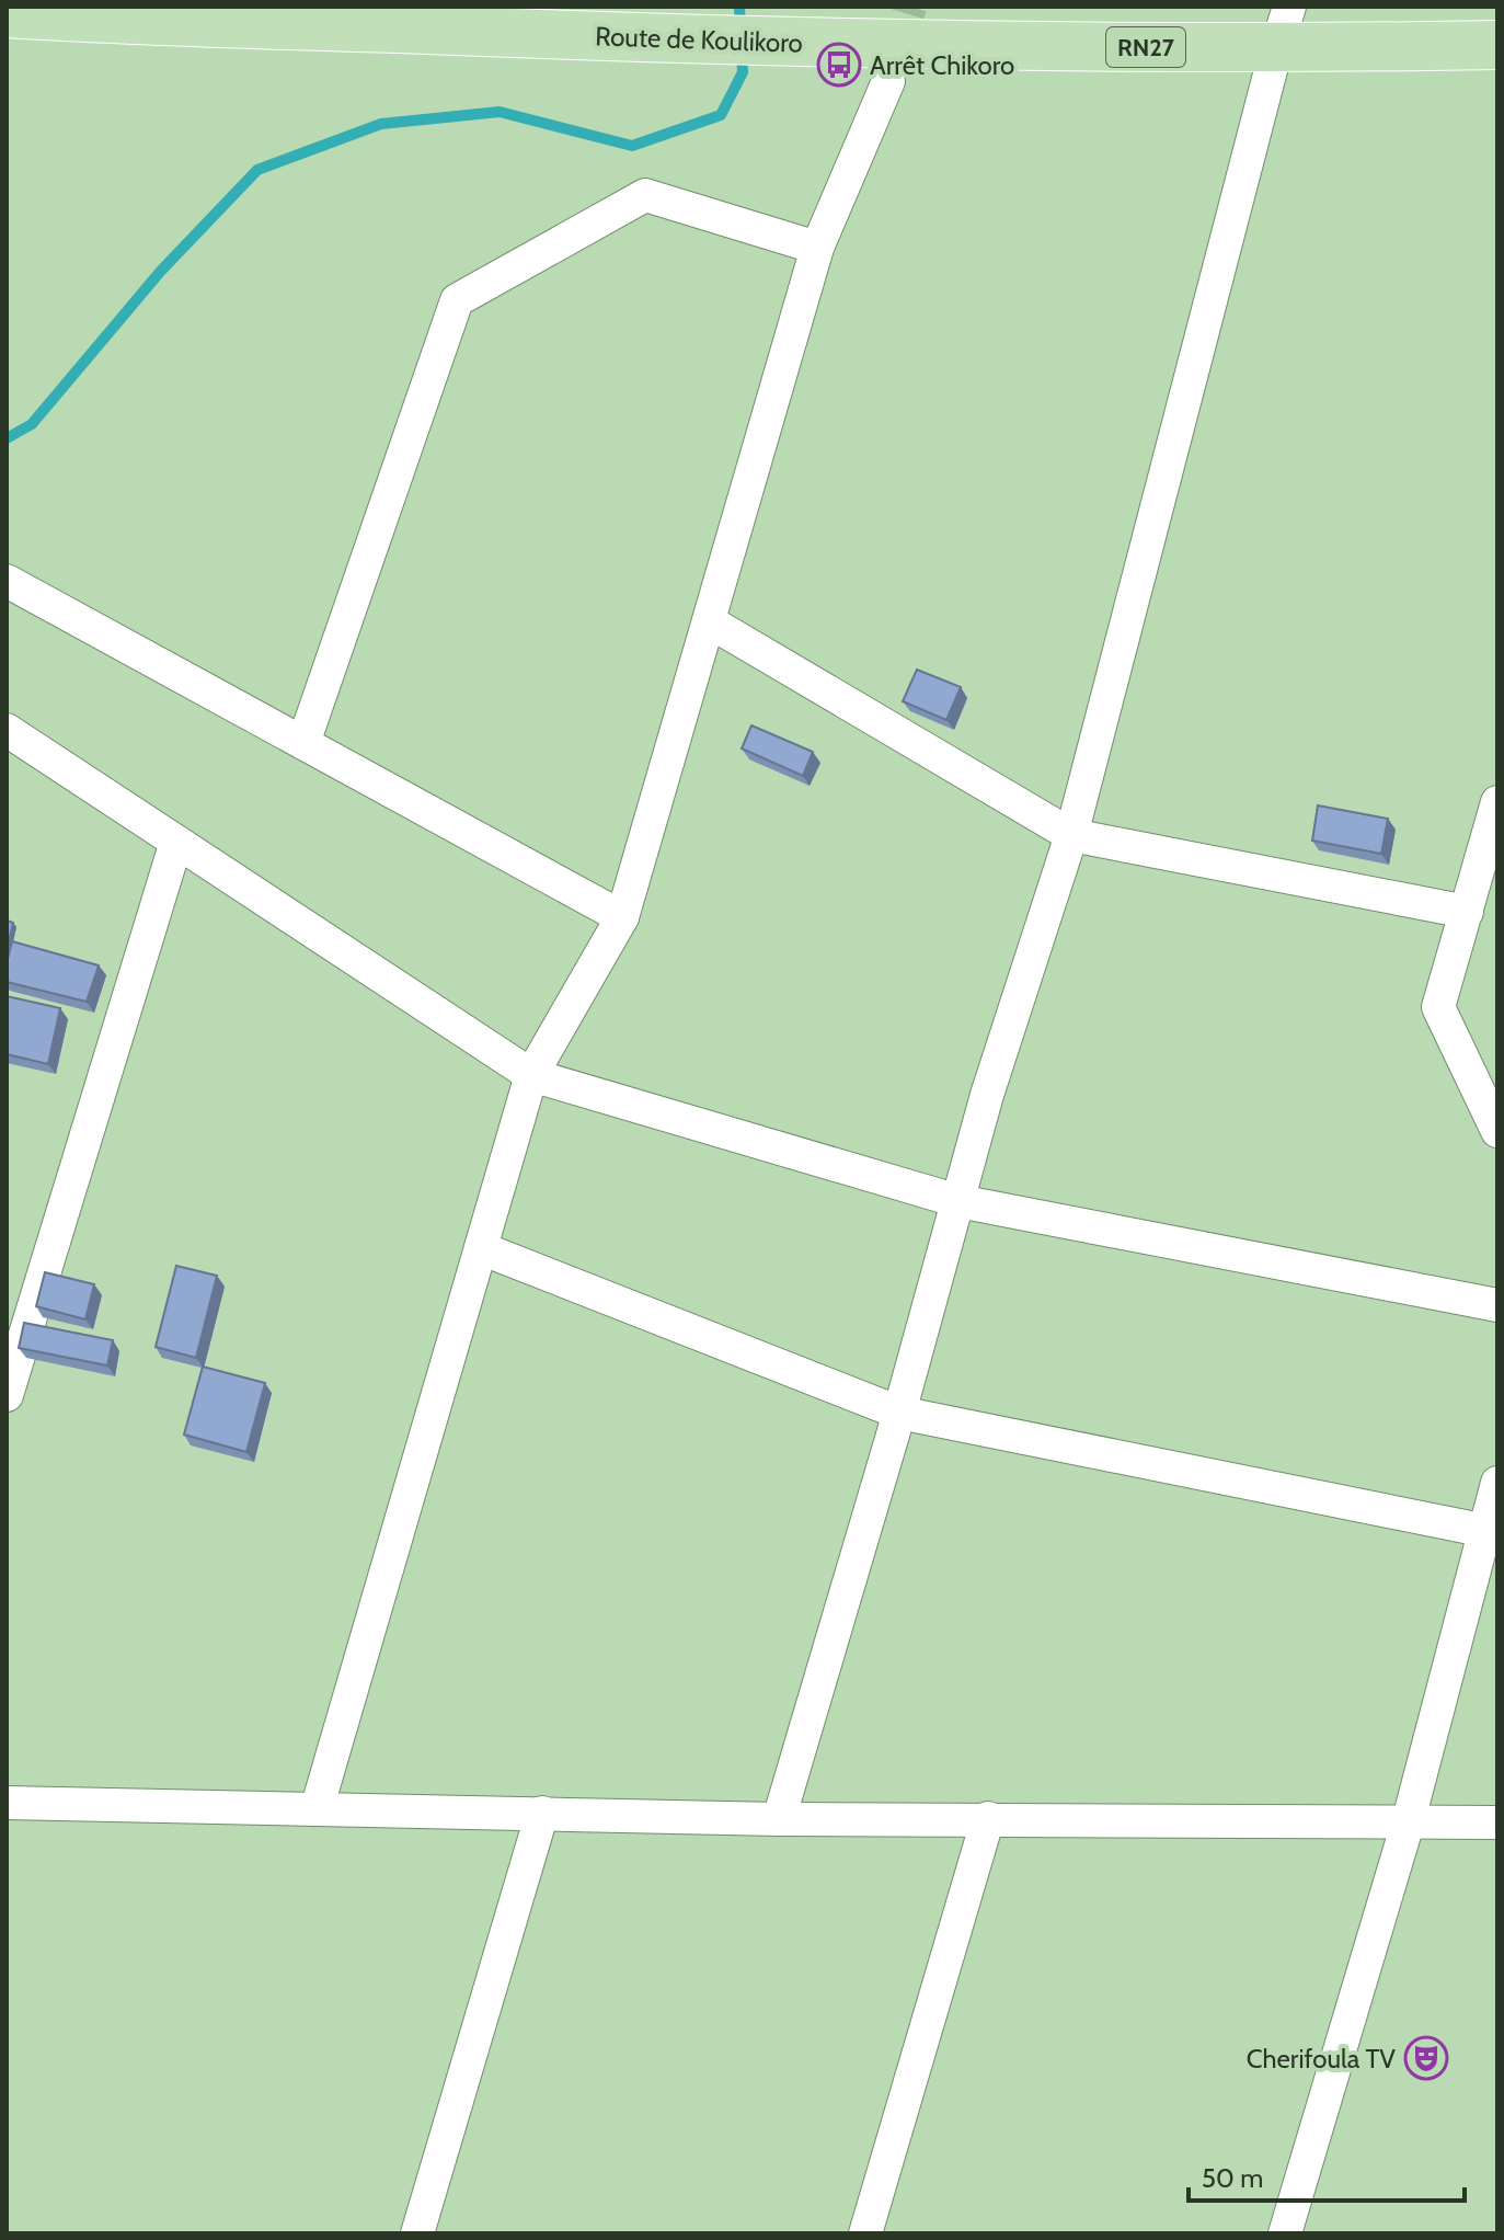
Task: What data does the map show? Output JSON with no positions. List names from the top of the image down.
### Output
{
  "streets": {
    "main road": ["Route de Koulikoro", "RN27"]
  },
  "places": {
    "bus stop": ["Arrêt Chikoro"],
    "theatre": ["Cherifoula TV"]
  },
  "scale_bar": "50 m"
}
